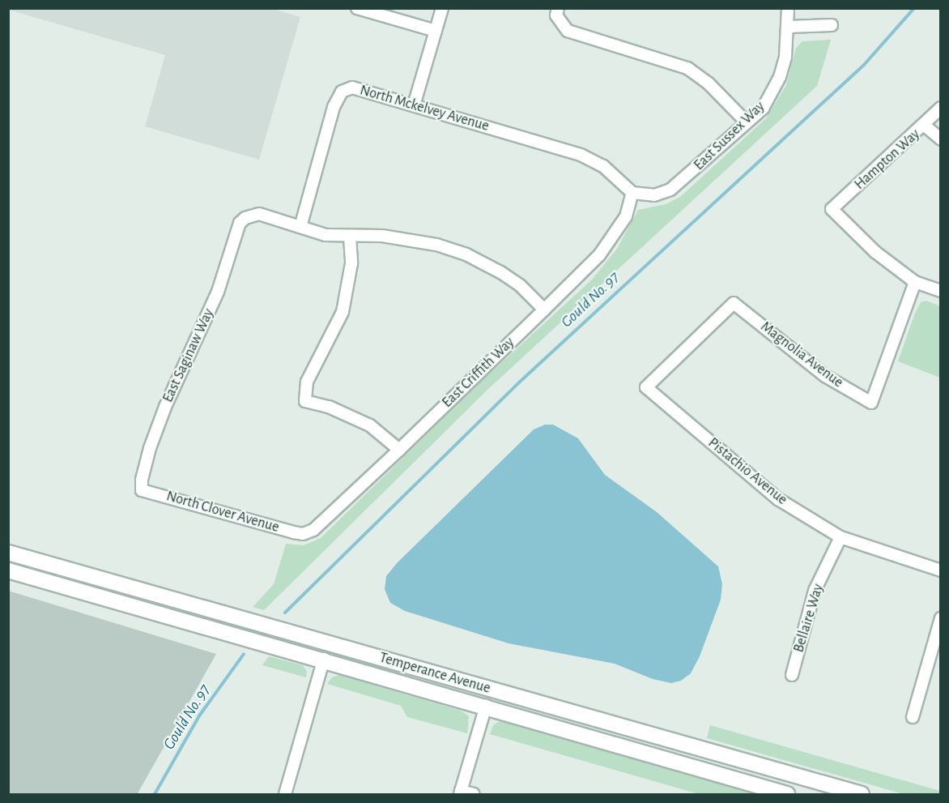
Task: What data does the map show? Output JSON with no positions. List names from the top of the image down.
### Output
{
  "streets": {
    "main road": ["Temperance Avenue"],
    "street": [
      "North Mckelvey Avenue",
      "East Sussex Way",
      "Hampton Way",
      "Magnolia Avenue",
      "East Saginaw Way",
      "East Criffith Way",
      "Pistachio Avenue",
      "North Clover Avenue",
      "Bellaire Way"
    ]
  },
  "crossings": [
    ["North Mckelvey Avenue", "East Sussex Way"],
    ["North Mckelvey Avenue", "East Saginaw Way"],
    ["North Mckelvey Avenue", "East Criffith Way"],
    ["East Sussex Way", "East Criffith Way"],
    ["Hampton Way", "Magnolia Avenue"],
    ["Magnolia Avenue", "Pistachio Avenue"],
    ["East Saginaw Way", "North Clover Avenue"],
    ["East Criffith Way", "North Clover Avenue"],
    ["Pistachio Avenue", "Bellaire Way"]
  ],
  "water": ["Gould No. 97"]
}
